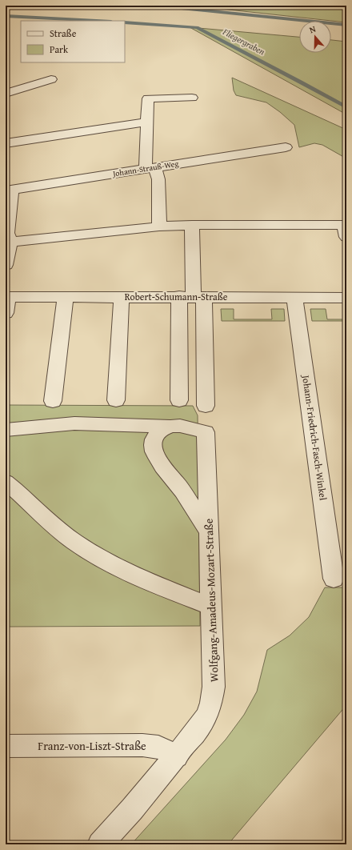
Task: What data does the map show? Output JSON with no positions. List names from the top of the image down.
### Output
{
  "streets": {
    "street": [
      "Johann-Strauß-Weg",
      "Robert-Schumann-Straße",
      "Johann-Friedrich-Fasch-Winkel",
      "Wolfgang-Amadeus-Mozart-Straße",
      "Franz-von-Liszt-Straße"
    ]
  },
  "crossings": [
    ["Robert-Schumann-Straße", "Johann-Friedrich-Fasch-Winkel"],
    ["Wolfgang-Amadeus-Mozart-Straße", "Franz-von-Liszt-Straße"]
  ],
  "water": ["Fliegergraben"],
  "legend": ["Straße", "Park"],
  "north": "top"
}
